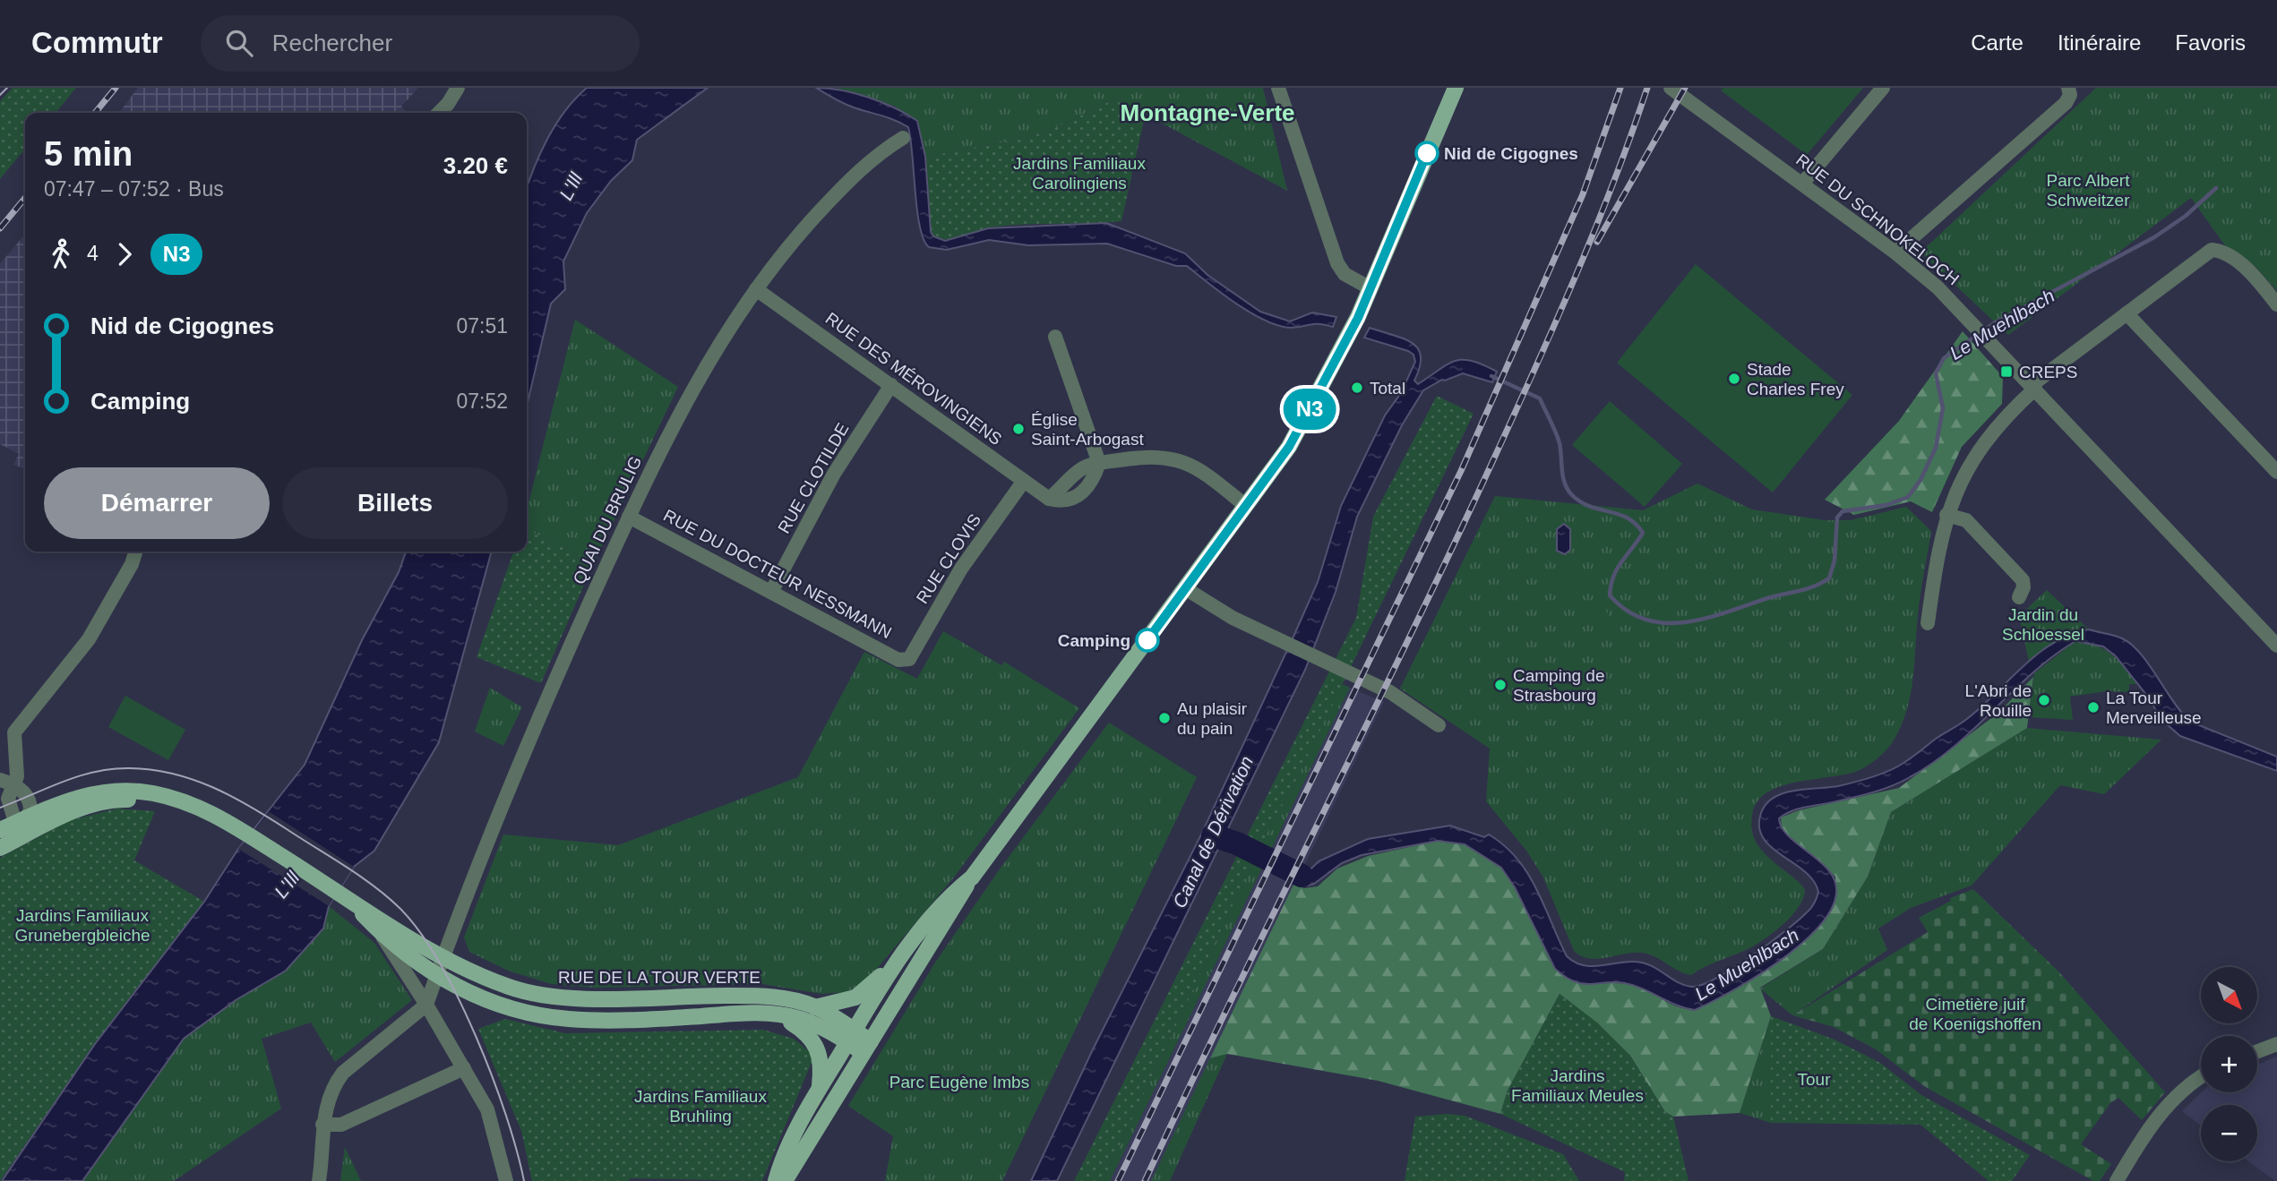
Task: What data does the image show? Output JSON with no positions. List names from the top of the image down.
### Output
{
  "streets": {
    "main road": ["RUE DE LA TOUR VERTE"],
    "street": [
      "RUE DU SCHNOKELOCH",
      "RUE DES MÉROVINGIENS",
      "RUE CLOTILDE",
      "QUAI DU BRULIG",
      "RUE CLOVIS",
      "RUE DU DOCTEUR NESSMANN"
    ]
  },
  "crossings": [
    ["RUE DES MÉROVINGIENS", "RUE CLOTILDE"],
    ["RUE DES MÉROVINGIENS", "QUAI DU BRULIG"],
    ["RUE DES MÉROVINGIENS", "RUE CLOVIS"],
    ["RUE CLOTILDE", "RUE DU DOCTEUR NESSMANN"],
    ["QUAI DU BRULIG", "RUE DU DOCTEUR NESSMANN"],
    ["QUAI DU BRULIG", "RUE DE LA TOUR VERTE"],
    ["RUE CLOVIS", "RUE DU DOCTEUR NESSMANN"]
  ],
  "districts": ["Montagne-Verte"],
  "water": ["L'Ill", "Le Muehlbach", "Canal de Dérivation"],
  "parks": [
    "Jardins Familiaux Carolingiens",
    "Parc Albert Schweitzer",
    "Jardin du Schloessel",
    "Jardins Familiaux Grunebergbleiche",
    "Cimetière juif de Koenigshoffen",
    "Jardins Familiaux Meules",
    "Tour",
    "Parc Eugène Imbs",
    "Jardins Familiaux Bruhling"
  ],
  "places": {
    "other": [
      "Nid de Cigognes",
      "Stade Charles Frey",
      "Total",
      "Église Saint-Arbogast",
      "Camping",
      "Camping de Strasbourg",
      "L'Abri de Rouille",
      "La Tour Merveilleuse",
      "Au plaisir du pain"
    ],
    "transit": ["CREPS"]
  },
  "lines": ["bus line N3"],
  "north": "bottom right",
  "page": {
    "header": "Commutr",
    "search": "Rechercher",
    "nav": ["Carte", "Itinéraire", "Favoris"],
    "on_map": "N3",
    "heading": ["5 min", "07:47 – 07:52 · Bus", "3.20 €"],
    "legs": ["4", "N3"],
    "list": [
      {
        "name": "Nid de Cigognes",
        "value": "07:51"
      },
      {
        "name": "Camping",
        "value": "07:52"
      }
    ],
    "buttons": ["Démarrer", "Billets"],
    "map_buttons": ["+", "−"]
  }
}
